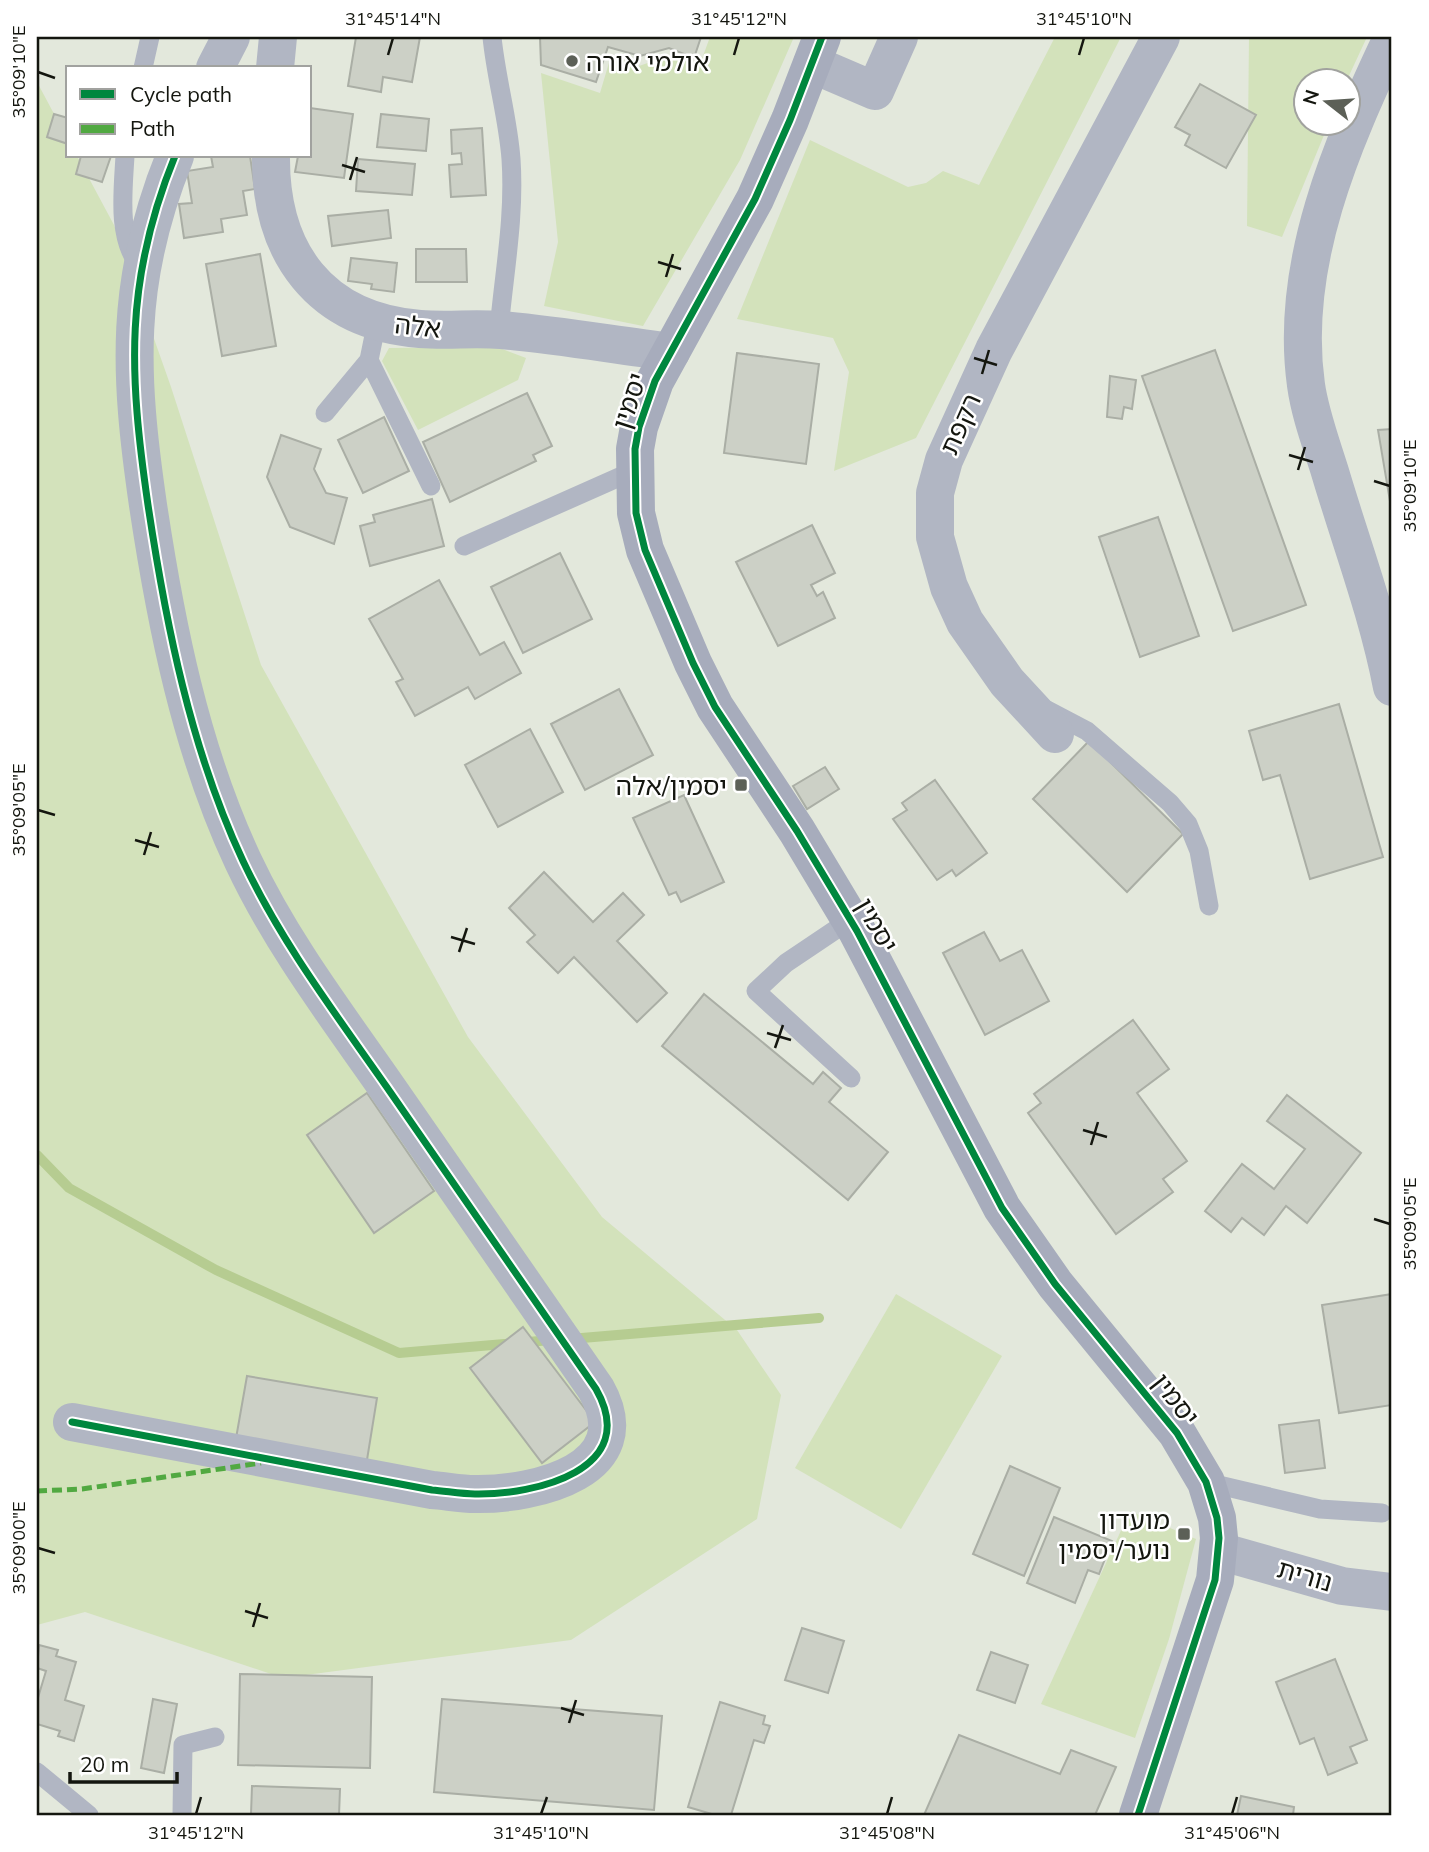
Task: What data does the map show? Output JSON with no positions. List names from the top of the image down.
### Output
{
  "streets": {
    "street": [
      "אלה",
      "יסמין",
      "רקפת",
      "נורית"
    ]
  },
  "crossings": [
    ["אלה", "יסמין"],
    ["יסמין", "נורית"]
  ],
  "places": {
    "other": ["אולמי אורה"],
    "transit": ["יסמין/אלה", "מועדון נוער/יסמין"]
  },
  "legend": ["Cycle path", "Path"],
  "scale_bar": "20 m",
  "north": "left",
  "coordinates": [
    "31°45'14\"N",
    "31°45'12\"N",
    "31°45'10\"N",
    "35°09'10\"E",
    "35°09'05\"E",
    "35°09'00\"E",
    "31°45'08\"N",
    "31°45'06\"N"
  ]
}
